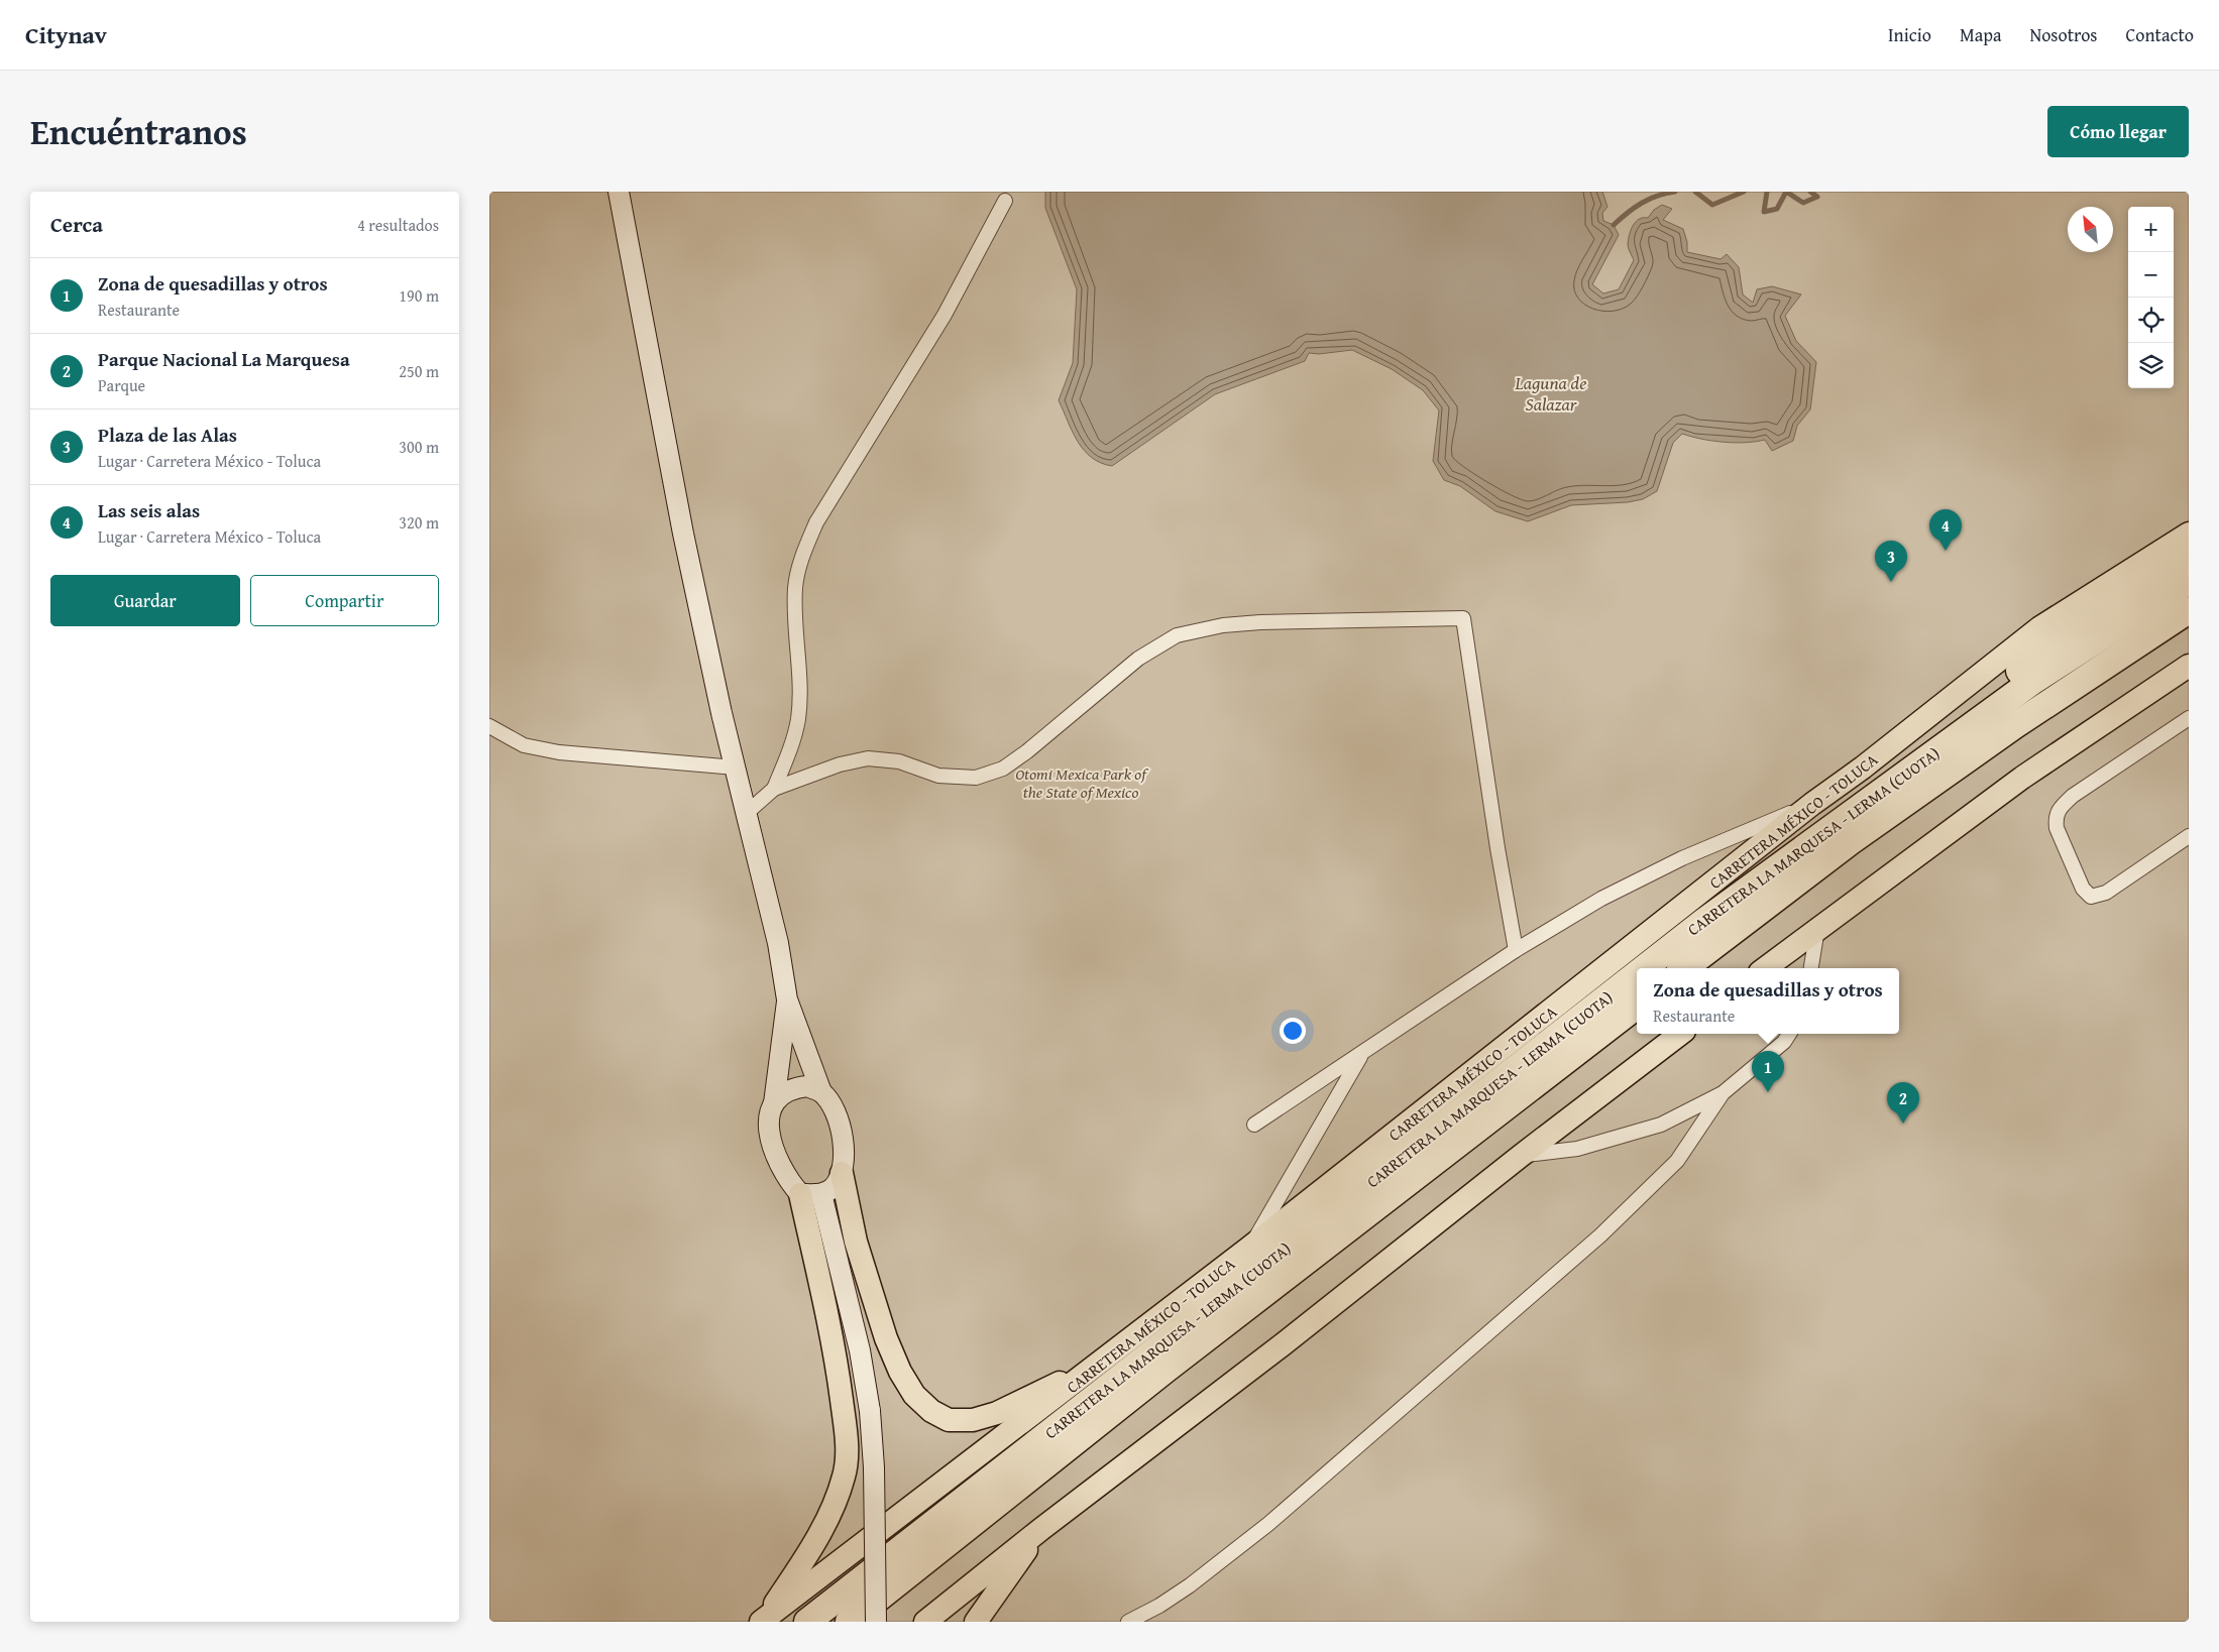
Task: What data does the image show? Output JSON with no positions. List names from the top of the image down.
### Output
{
  "streets": {
    "highway": ["CARRETERA LA MARQUESA - LERMA (CUOTA)"],
    "main road": ["CARRETERA MÉXICO - TOLUCA"]
  },
  "water": ["Laguna de Salazar"],
  "parks": ["Otomi Mexica Park of the State of Mexico"],
  "north": "top left",
  "page": {
    "header": "Citynav",
    "nav": [
      "Inicio",
      "Mapa",
      "Nosotros",
      "Contacto"
    ],
    "title": "Encuéntranos",
    "buttons": [
      "Cómo llegar",
      ["Guardar", "Compartir"]
    ],
    "heading": ["Cerca", "4 resultados"],
    "map_buttons": ["+", "−"],
    "list": [
      {
        "mark": "1",
        "name": "Zona de quesadillas y otros",
        "note": "Restaurante",
        "value": "190 m"
      },
      {
        "mark": "2",
        "name": "Parque Nacional La Marquesa",
        "note": "Parque",
        "value": "250 m"
      },
      {
        "mark": "3",
        "name": "Plaza de las Alas",
        "note": "Lugar · Carretera México - Toluca",
        "value": "300 m"
      },
      {
        "mark": "4",
        "name": "Las seis alas",
        "note": "Lugar · Carretera México - Toluca",
        "value": "320 m"
      }
    ],
    "pins": [
      "4",
      "3",
      "1",
      "2"
    ],
    "popup": ["Zona de quesadillas y otros", "Restaurante"]
  }
}
